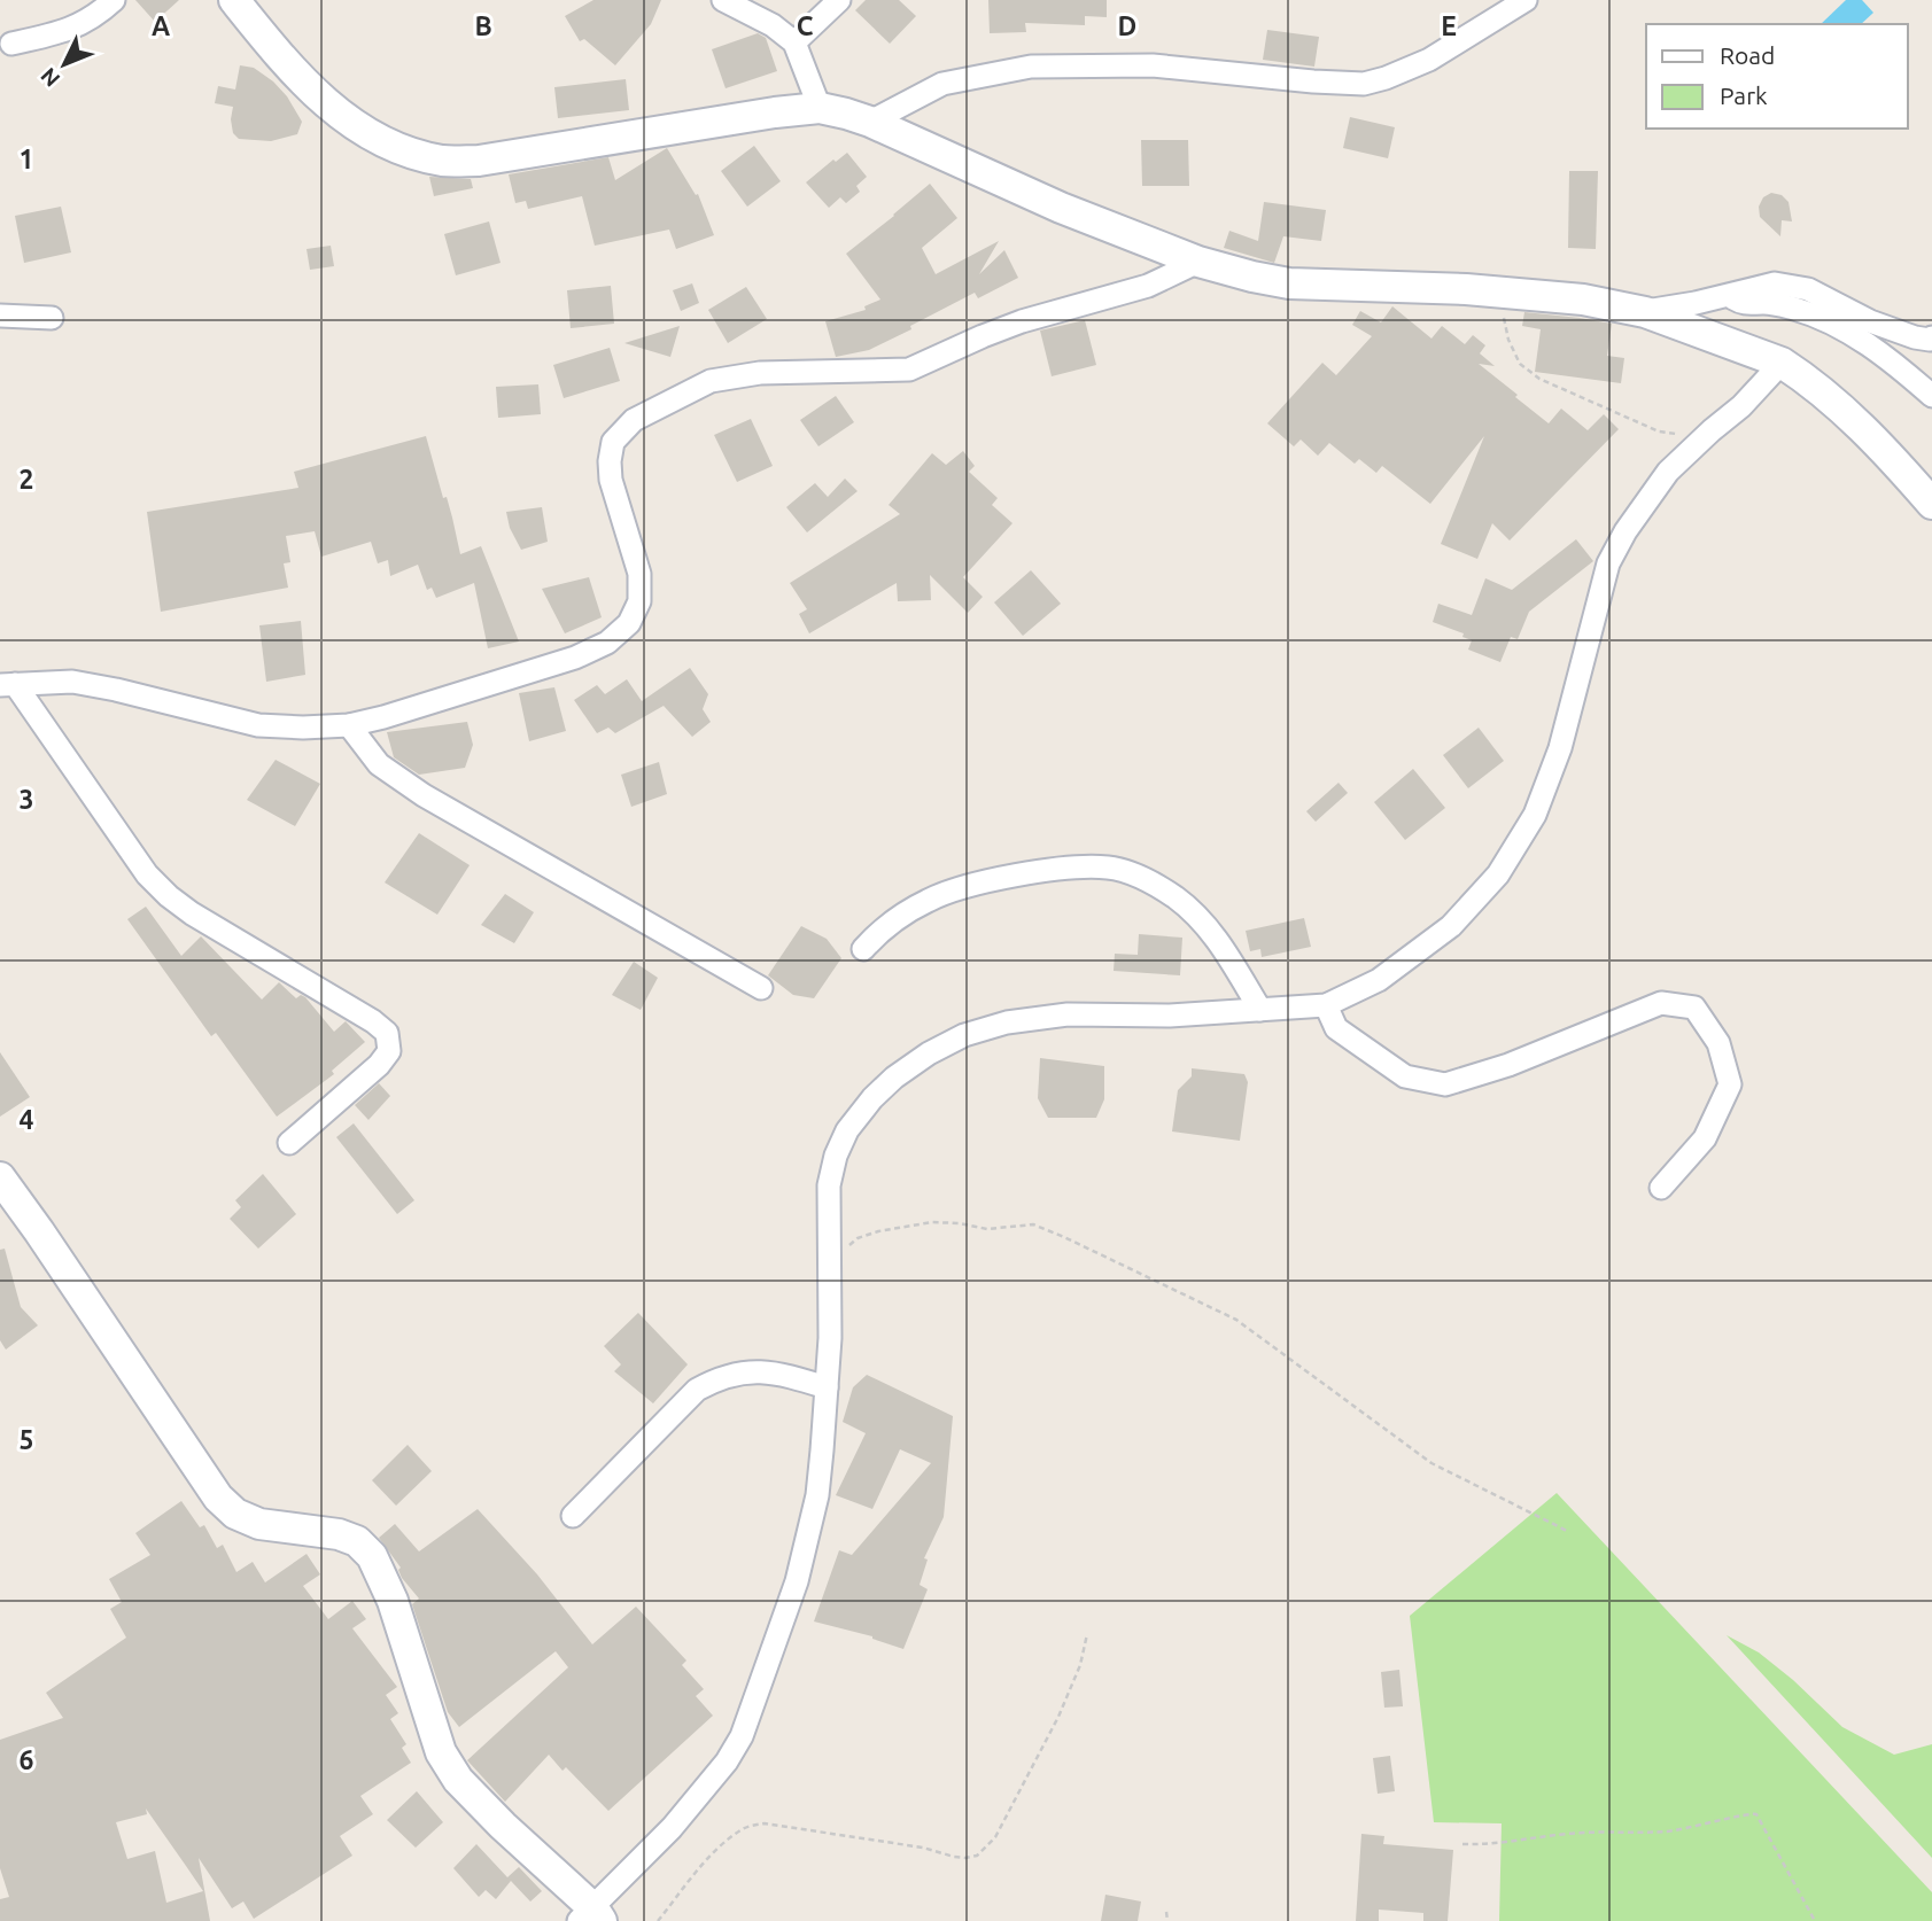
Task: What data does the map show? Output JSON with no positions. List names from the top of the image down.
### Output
{
  "legend": ["Road", "Park"],
  "north": "bottom left",
  "grid": {
    "columns": [
      "A",
      "B",
      "C",
      "D",
      "E"
    ],
    "rows": [
      "1",
      "2",
      "3",
      "4",
      "5",
      "6"
    ]
  }
}
